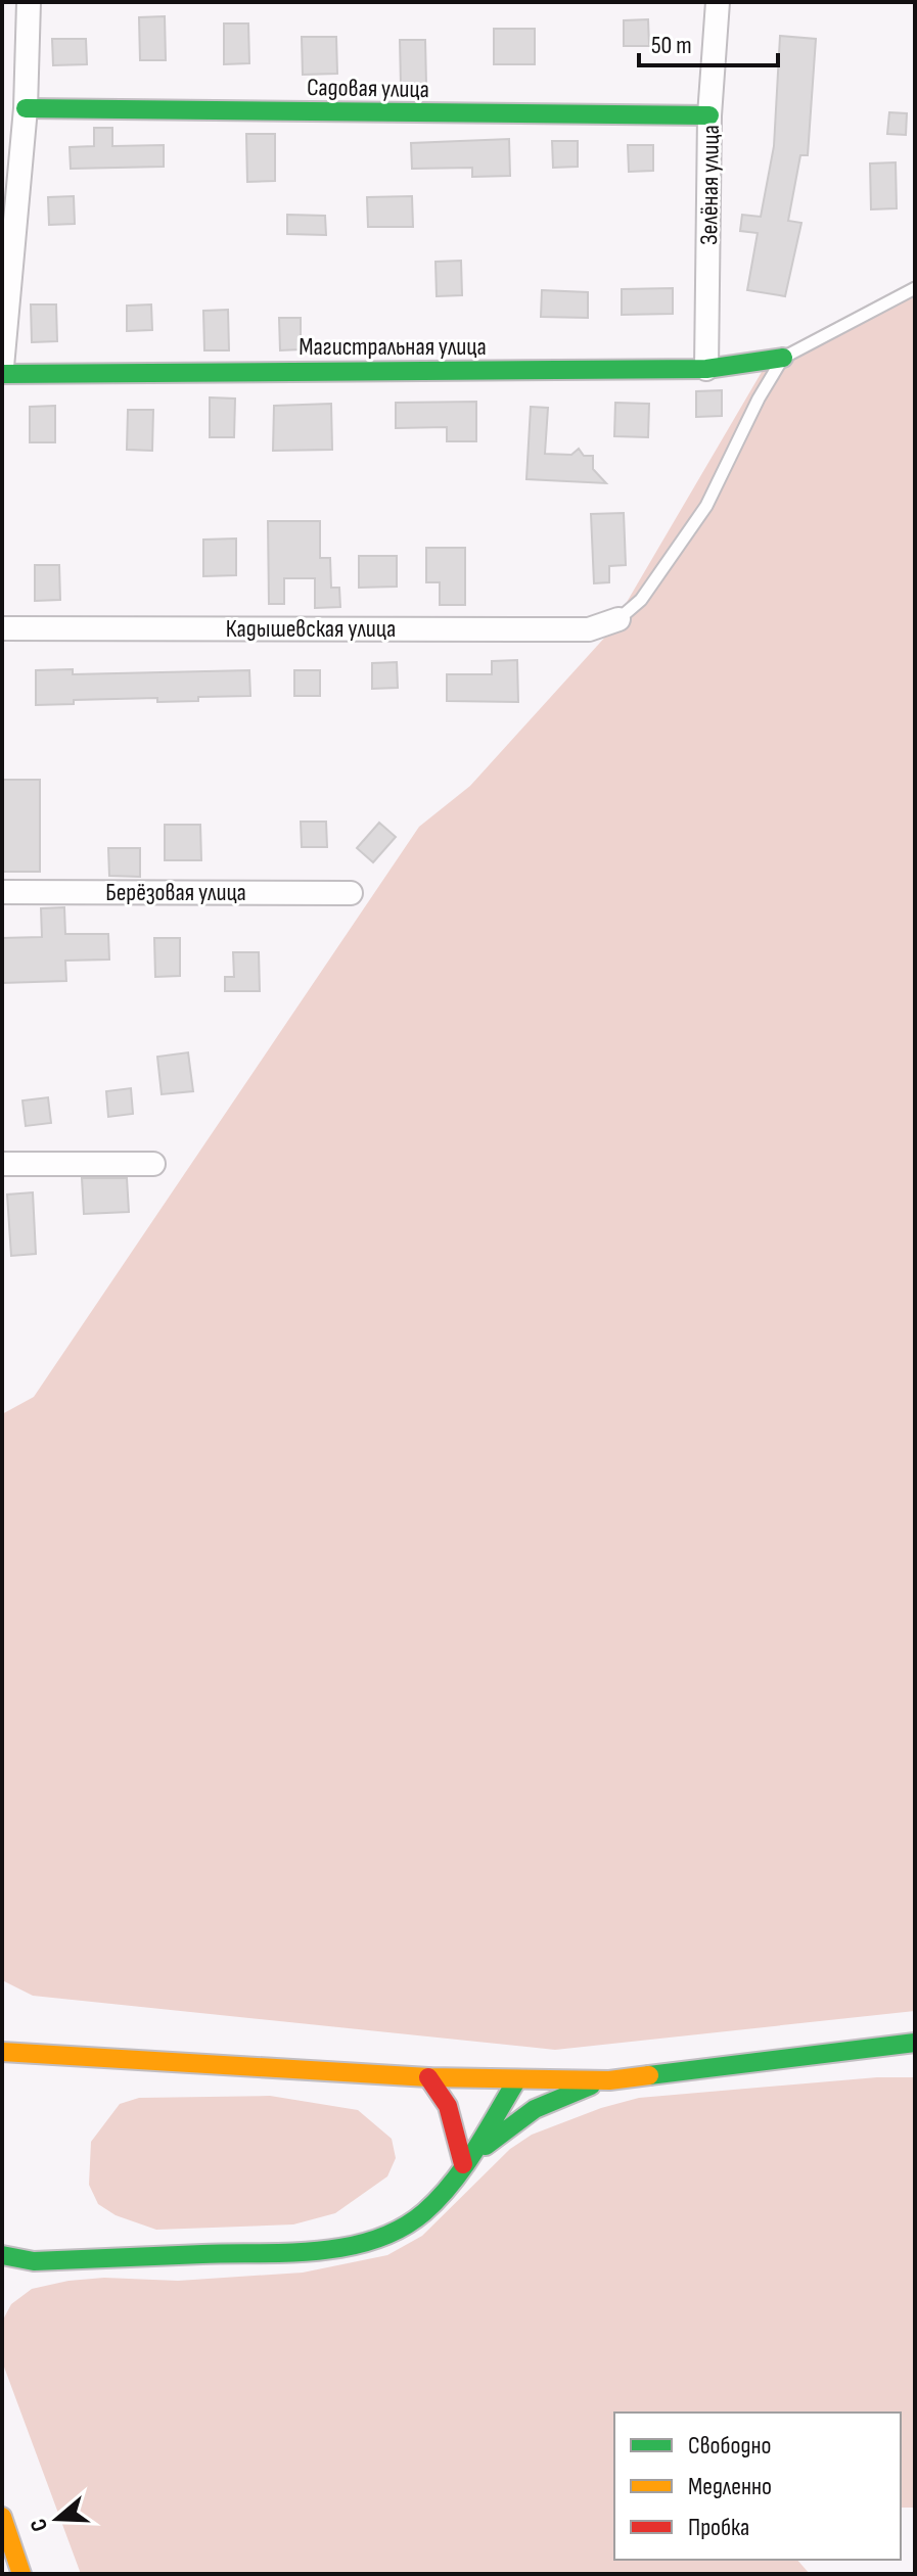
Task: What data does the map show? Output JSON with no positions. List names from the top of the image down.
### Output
{
  "streets": {
    "main road": ["Садовая улица", "Магистральная улица"],
    "street": ["Зелёная улица", "Кадышевская улица", "Берёзовая улица"]
  },
  "crossings": [
    ["Садовая улица", "Зелёная улица"],
    ["Зелёная улица", "Магистральная улица"]
  ],
  "legend": ["Свободно", "Медленно", "Пробка"],
  "scale_bar": "50 m",
  "north": "left"
}
